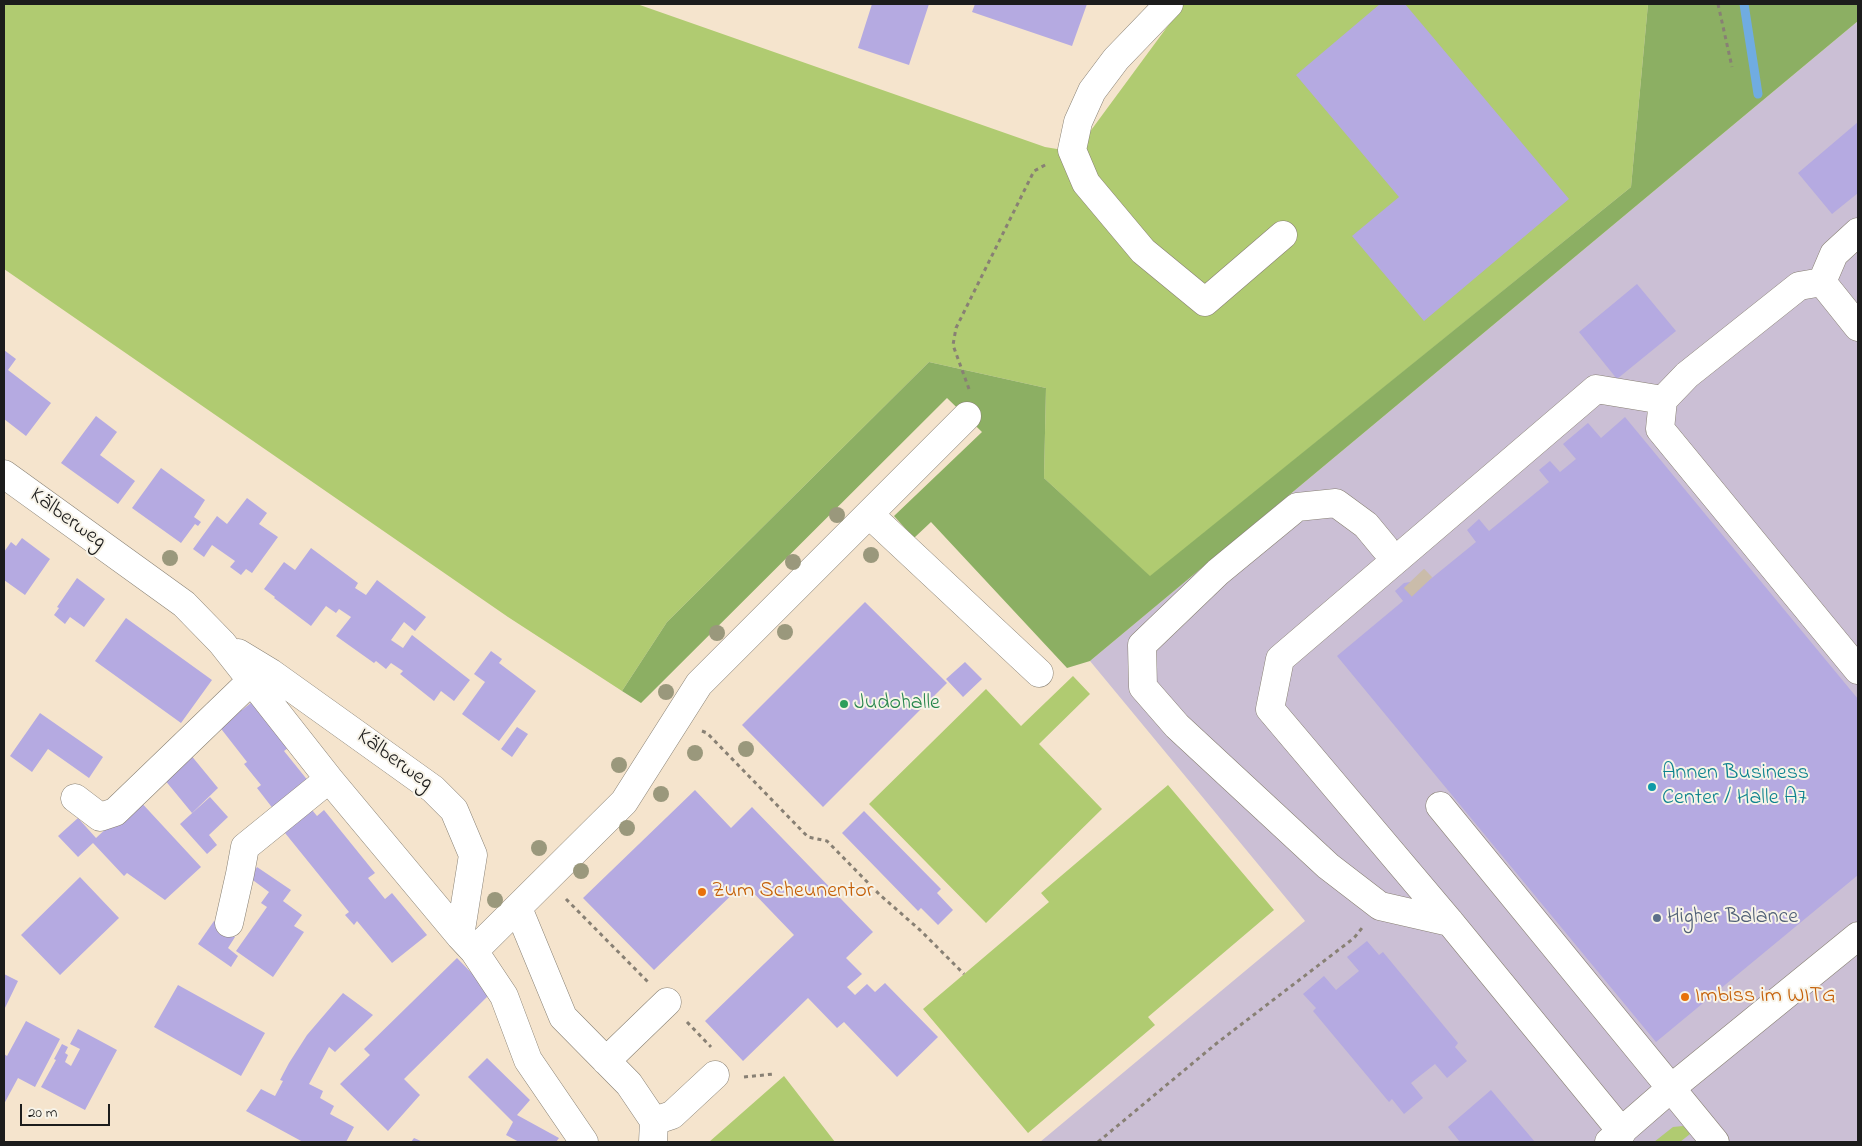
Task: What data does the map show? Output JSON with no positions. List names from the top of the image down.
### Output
{
  "streets": {
    "street": ["Kälberweg"]
  },
  "places": [
    "Judohalle",
    "Annen Business Center / Halle A7",
    "Zum Scheunentor",
    "Higher Balance",
    "Imbiss im WITG"
  ],
  "scale_bar": "20 m"
}
